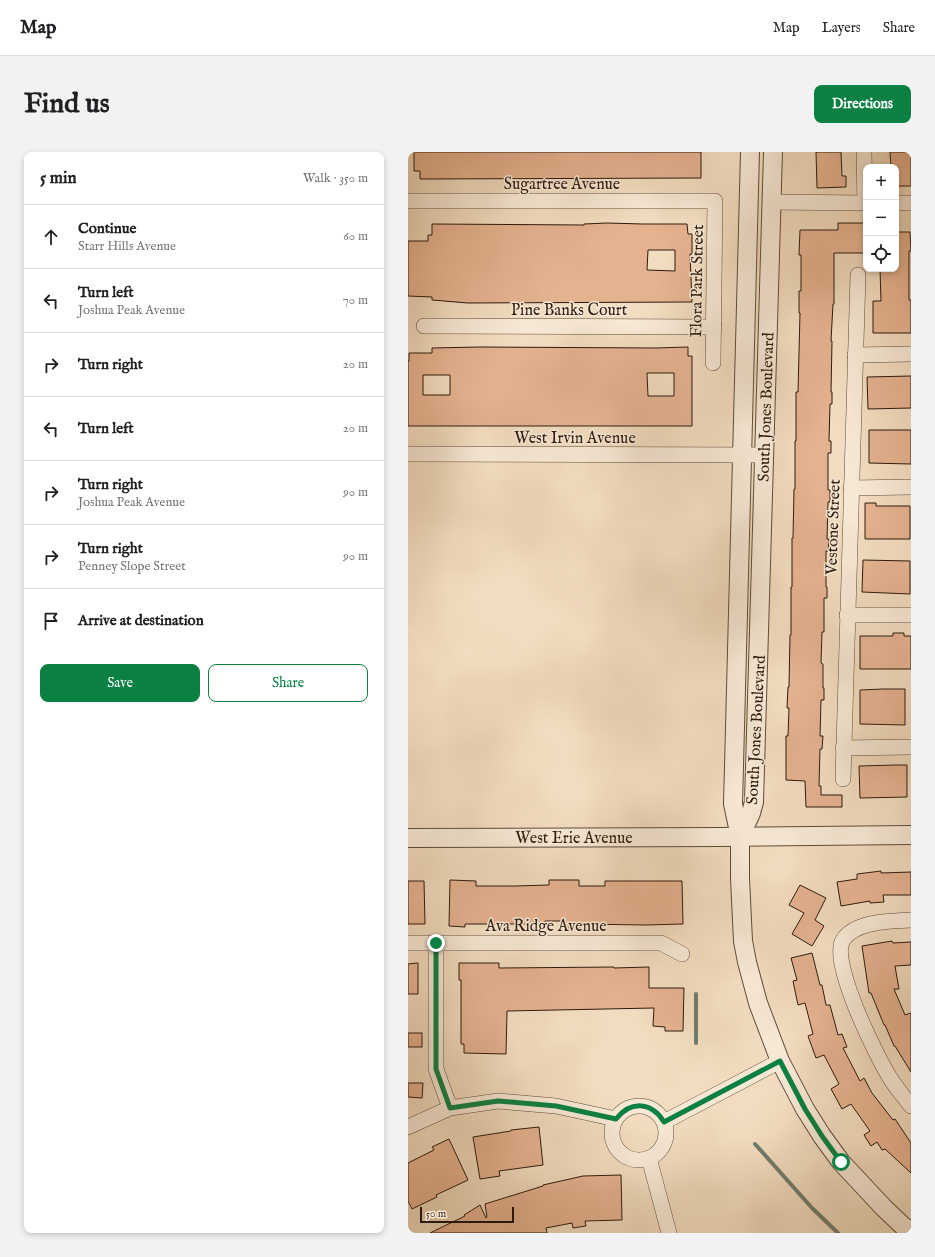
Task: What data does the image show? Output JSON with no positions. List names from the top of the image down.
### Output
{
  "streets": {
    "street": [
      "Sugartree Avenue",
      "Flora Park Street",
      "Pine Banks Court",
      "South Jones Boulevard",
      "West Irvin Avenue",
      "Vestone Street",
      "West Erie Avenue",
      "Ava Ridge Avenue"
    ]
  },
  "crossings": [
    ["Sugartree Avenue", "Flora Park Street"],
    ["Flora Park Street", "Pine Banks Court"],
    ["South Jones Boulevard", "West Irvin Avenue"],
    ["South Jones Boulevard", "West Erie Avenue"]
  ],
  "scale_bar": "50 m",
  "page": {
    "header": "Map",
    "nav": ["Map", "Layers", "Share"],
    "buttons": [
      "Directions",
      ["Save", "Share"]
    ],
    "title": "Find us",
    "heading": ["5 min", "Walk · 350 m"],
    "map_buttons": ["+", "−"],
    "list": [
      ["Continue", "Starr Hills Avenue", "60 m"],
      ["Turn left", "Joshua Peak Avenue", "70 m"],
      ["Turn right", "20 m"],
      ["Turn left", "20 m"],
      ["Turn right", "Joshua Peak Avenue", "90 m"],
      ["Turn right", "Penney Slope Street", "90 m"],
      "Arrive at destination"
    ],
    "scale": "50 m"
  }
}
